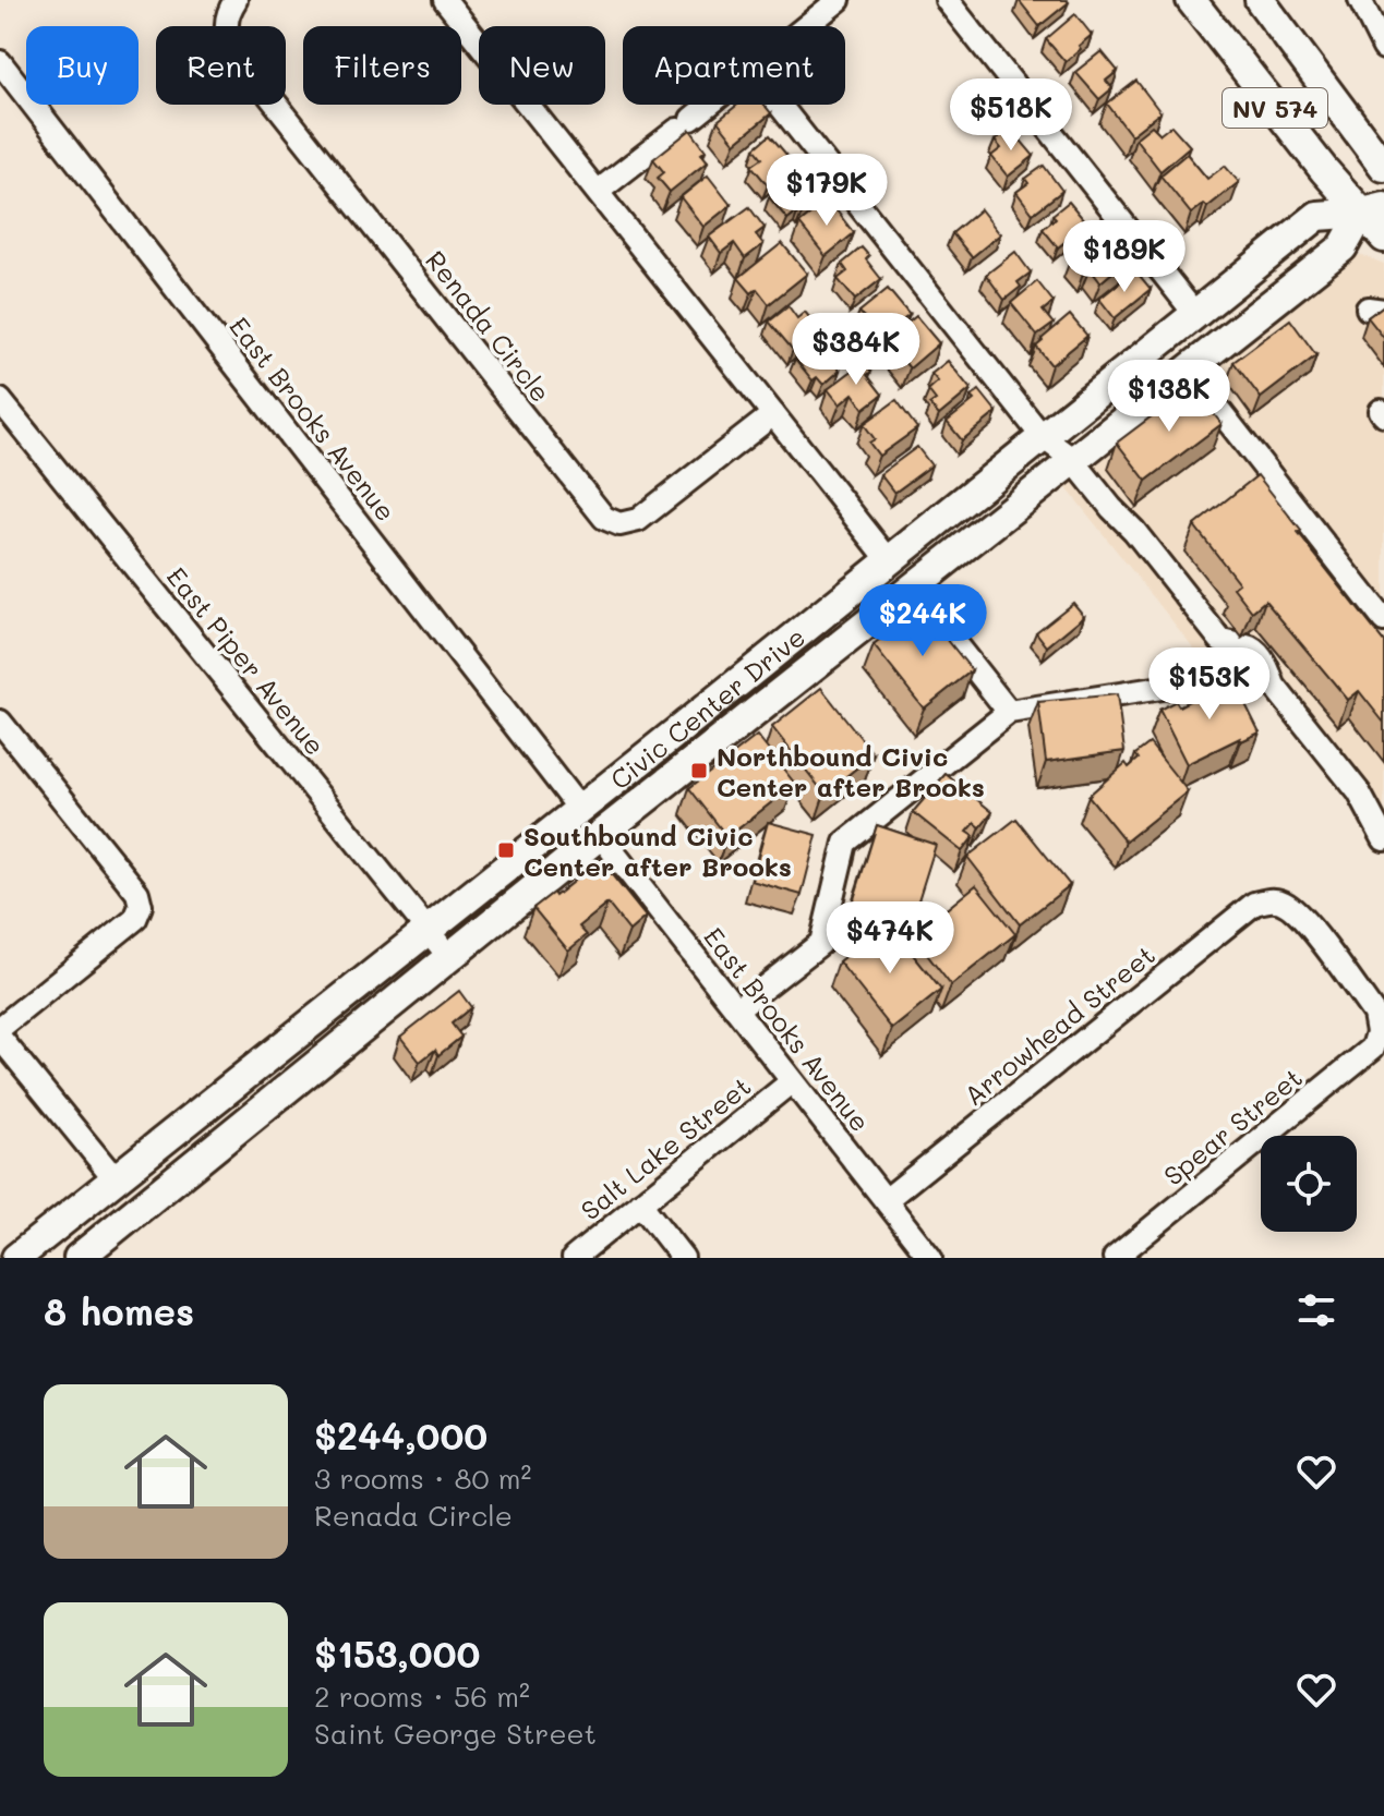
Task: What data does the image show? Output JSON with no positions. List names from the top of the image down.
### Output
{
  "streets": {
    "main road": ["NV 574", "Civic Center Drive"],
    "street": [
      "Renada Circle",
      "East Brooks Avenue",
      "East Piper Avenue",
      "Arrowhead Street",
      "Spear Street",
      "Salt Lake Street"
    ]
  },
  "crossings": [
    ["NV 574", "Civic Center Drive"],
    ["East Brooks Avenue", "Civic Center Drive"],
    ["East Brooks Avenue", "Arrowhead Street"],
    ["East Brooks Avenue", "Salt Lake Street"],
    ["East Piper Avenue", "Civic Center Drive"],
    ["Arrowhead Street", "Spear Street"]
  ],
  "places": {
    "transit": ["Northbound Civic Center after Brooks", "Southbound Civic Center after Brooks"]
  },
  "page": {
    "chip": [
      "Buy",
      "Rent",
      "Filters",
      "New",
      "Apartment"
    ],
    "price": [
      "$518K",
      "$179K",
      "$189K",
      "$384K",
      "$138K",
      "$244K",
      "$153K",
      "$474K"
    ],
    "heading": "8 homes",
    "list": [
      {
        "name": "$244,000",
        "note": "3 rooms · 80 m² · Renada Circle"
      },
      {
        "name": "$153,000",
        "note": "2 rooms · 56 m² · Saint George Street"
      }
    ]
  }
}
